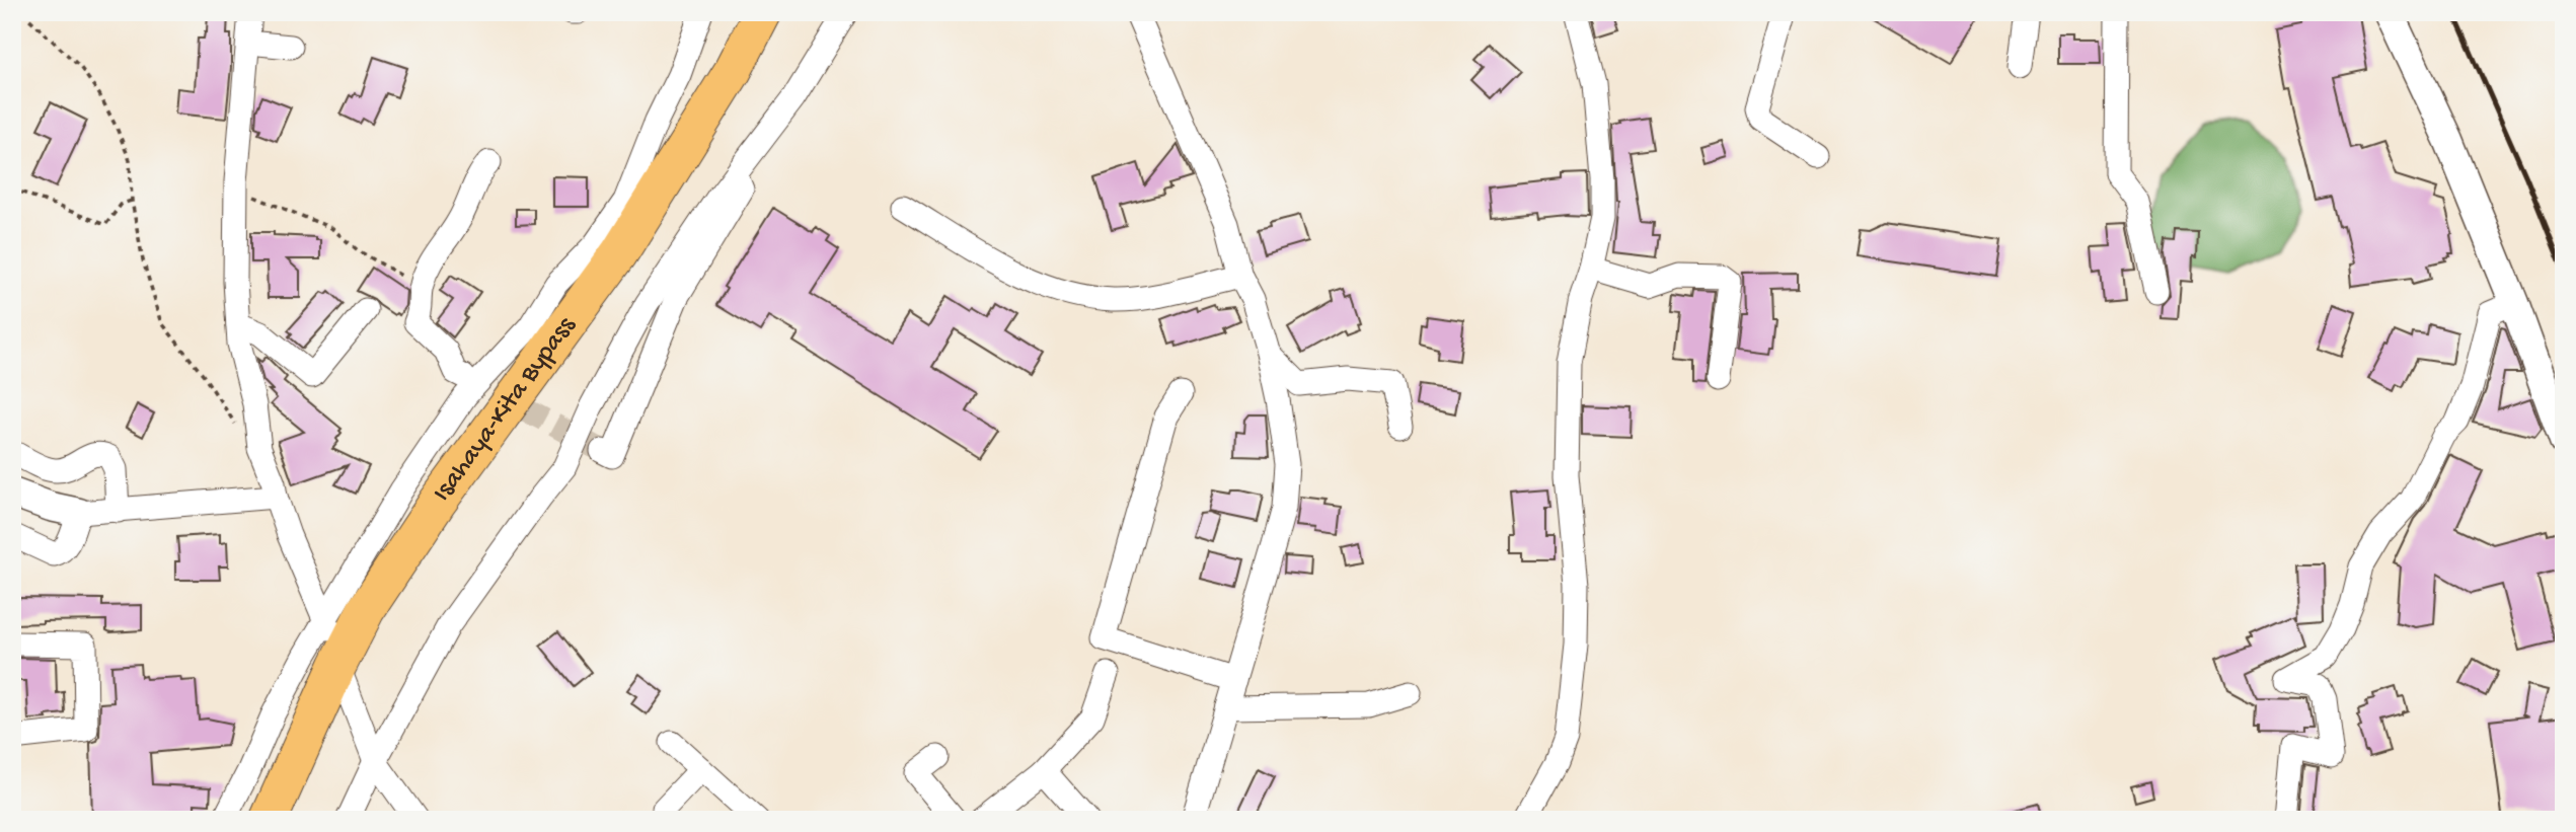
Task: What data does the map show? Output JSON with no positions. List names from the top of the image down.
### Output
{
  "streets": {
    "highway": ["Isahaya-Kita Bypass"]
  }
}
